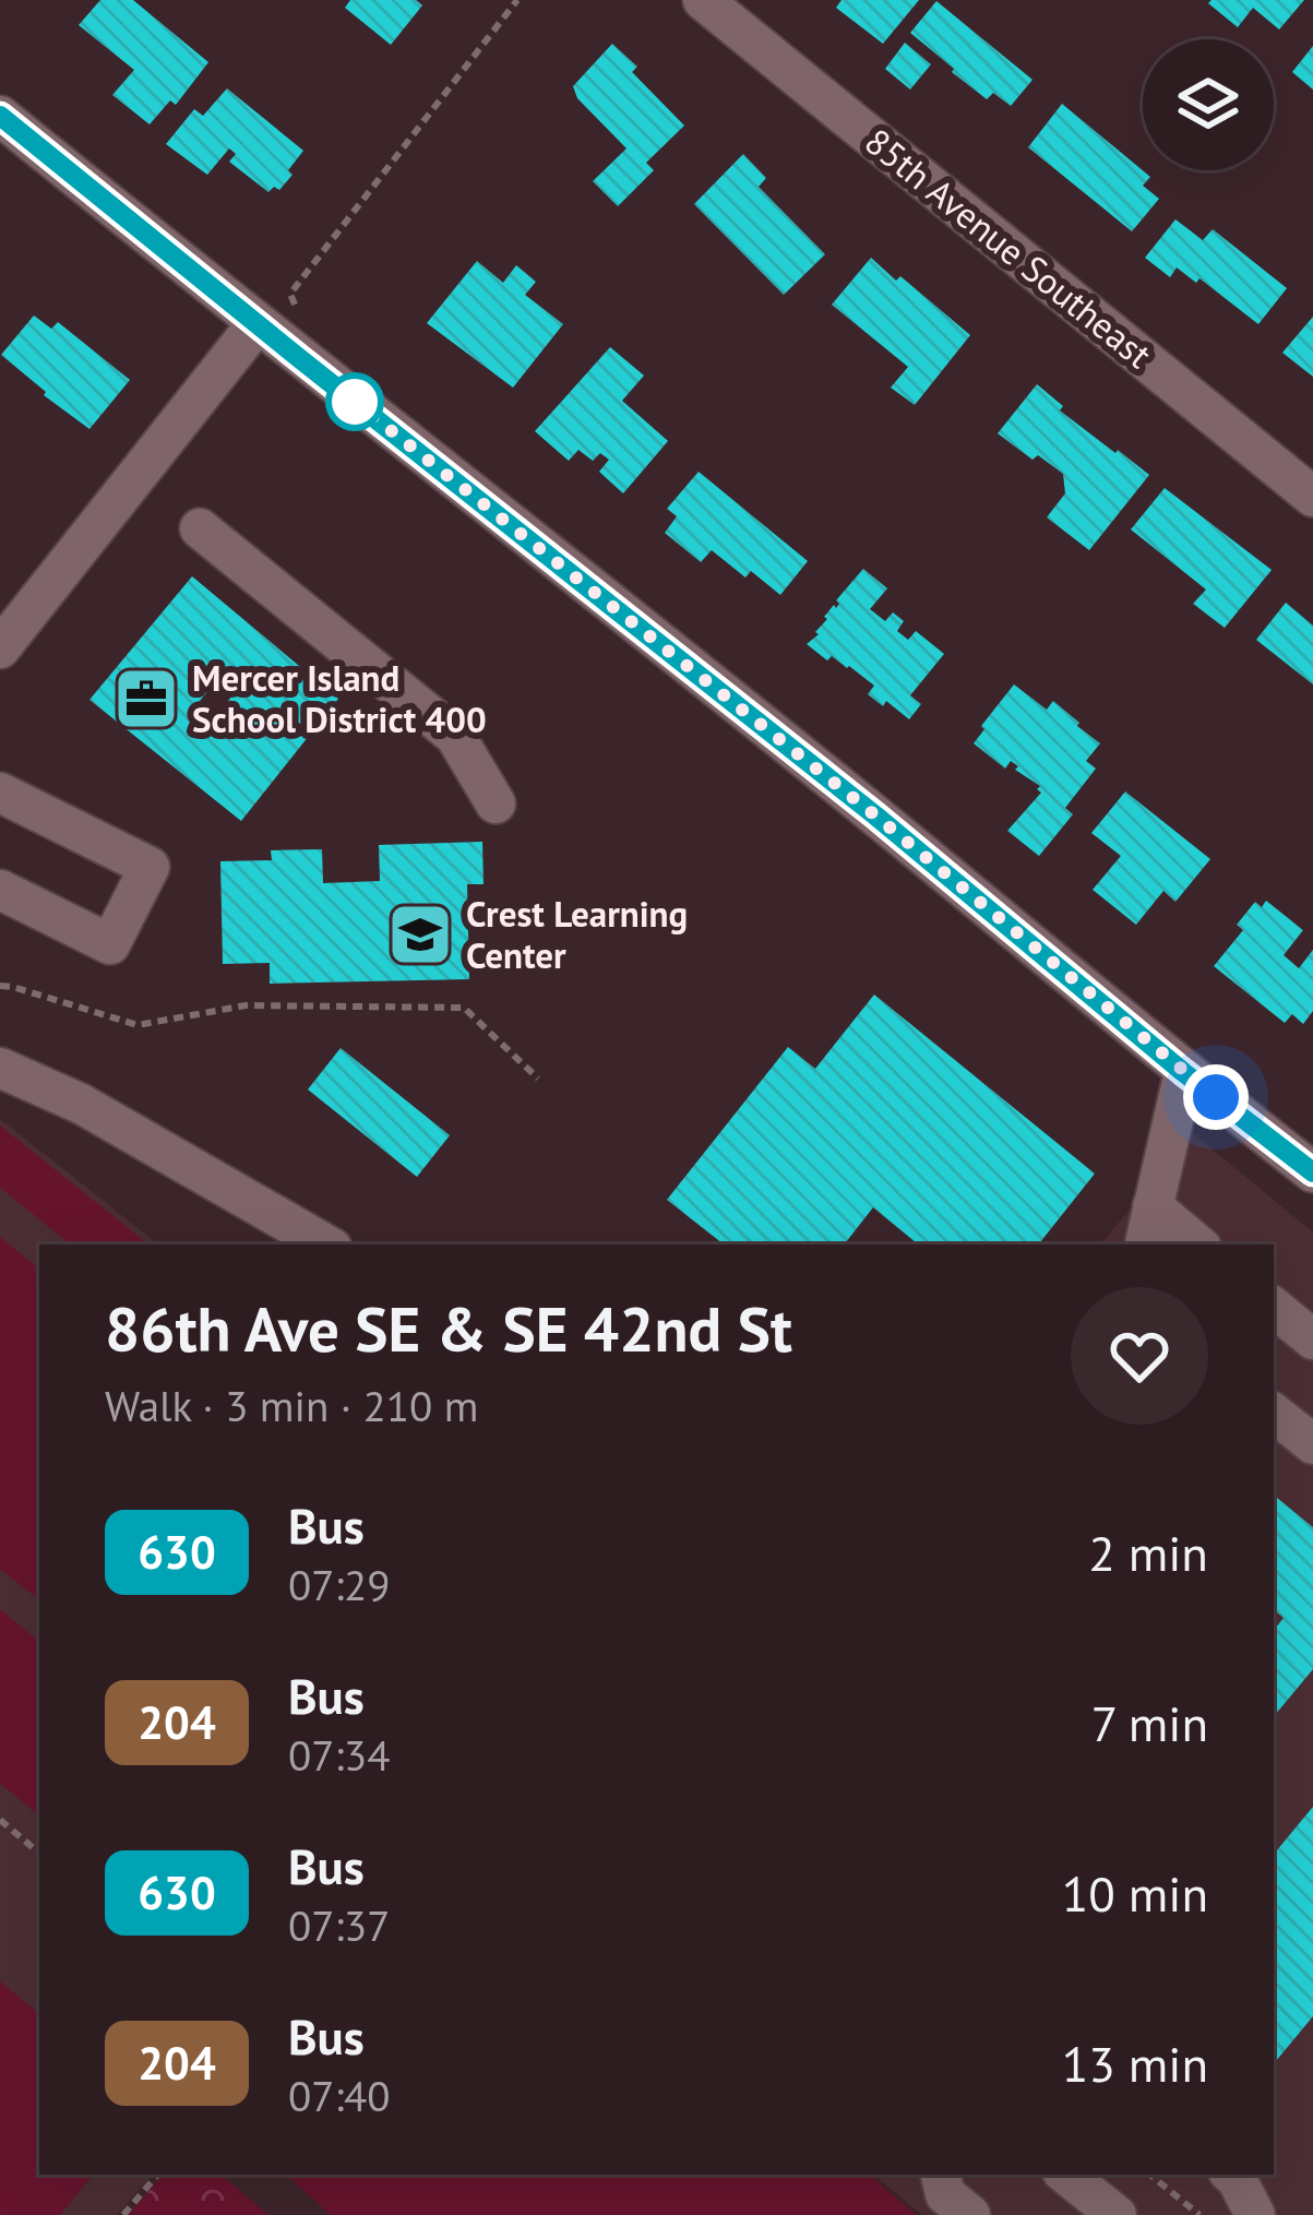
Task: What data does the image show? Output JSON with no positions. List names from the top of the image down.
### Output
{
  "streets": {
    "street": ["85th Avenue Southeast"]
  },
  "places": {
    "office": ["Mercer Island School District 400"],
    "school or university": ["Crest Learning Center"]
  },
  "lines": ["bus line 630"],
  "page": {
    "heading": ["86th Ave SE & SE 42nd St", "Walk · 3 min · 210 m"],
    "list": [
      {
        "mark": "630",
        "name": "Bus",
        "note": "07:29",
        "value": "2 min"
      },
      {
        "mark": "204",
        "name": "Bus",
        "note": "07:34",
        "value": "7 min"
      },
      {
        "mark": "630",
        "name": "Bus",
        "note": "07:37",
        "value": "10 min"
      },
      {
        "mark": "204",
        "name": "Bus",
        "note": "07:40",
        "value": "13 min"
      }
    ]
  }
}
